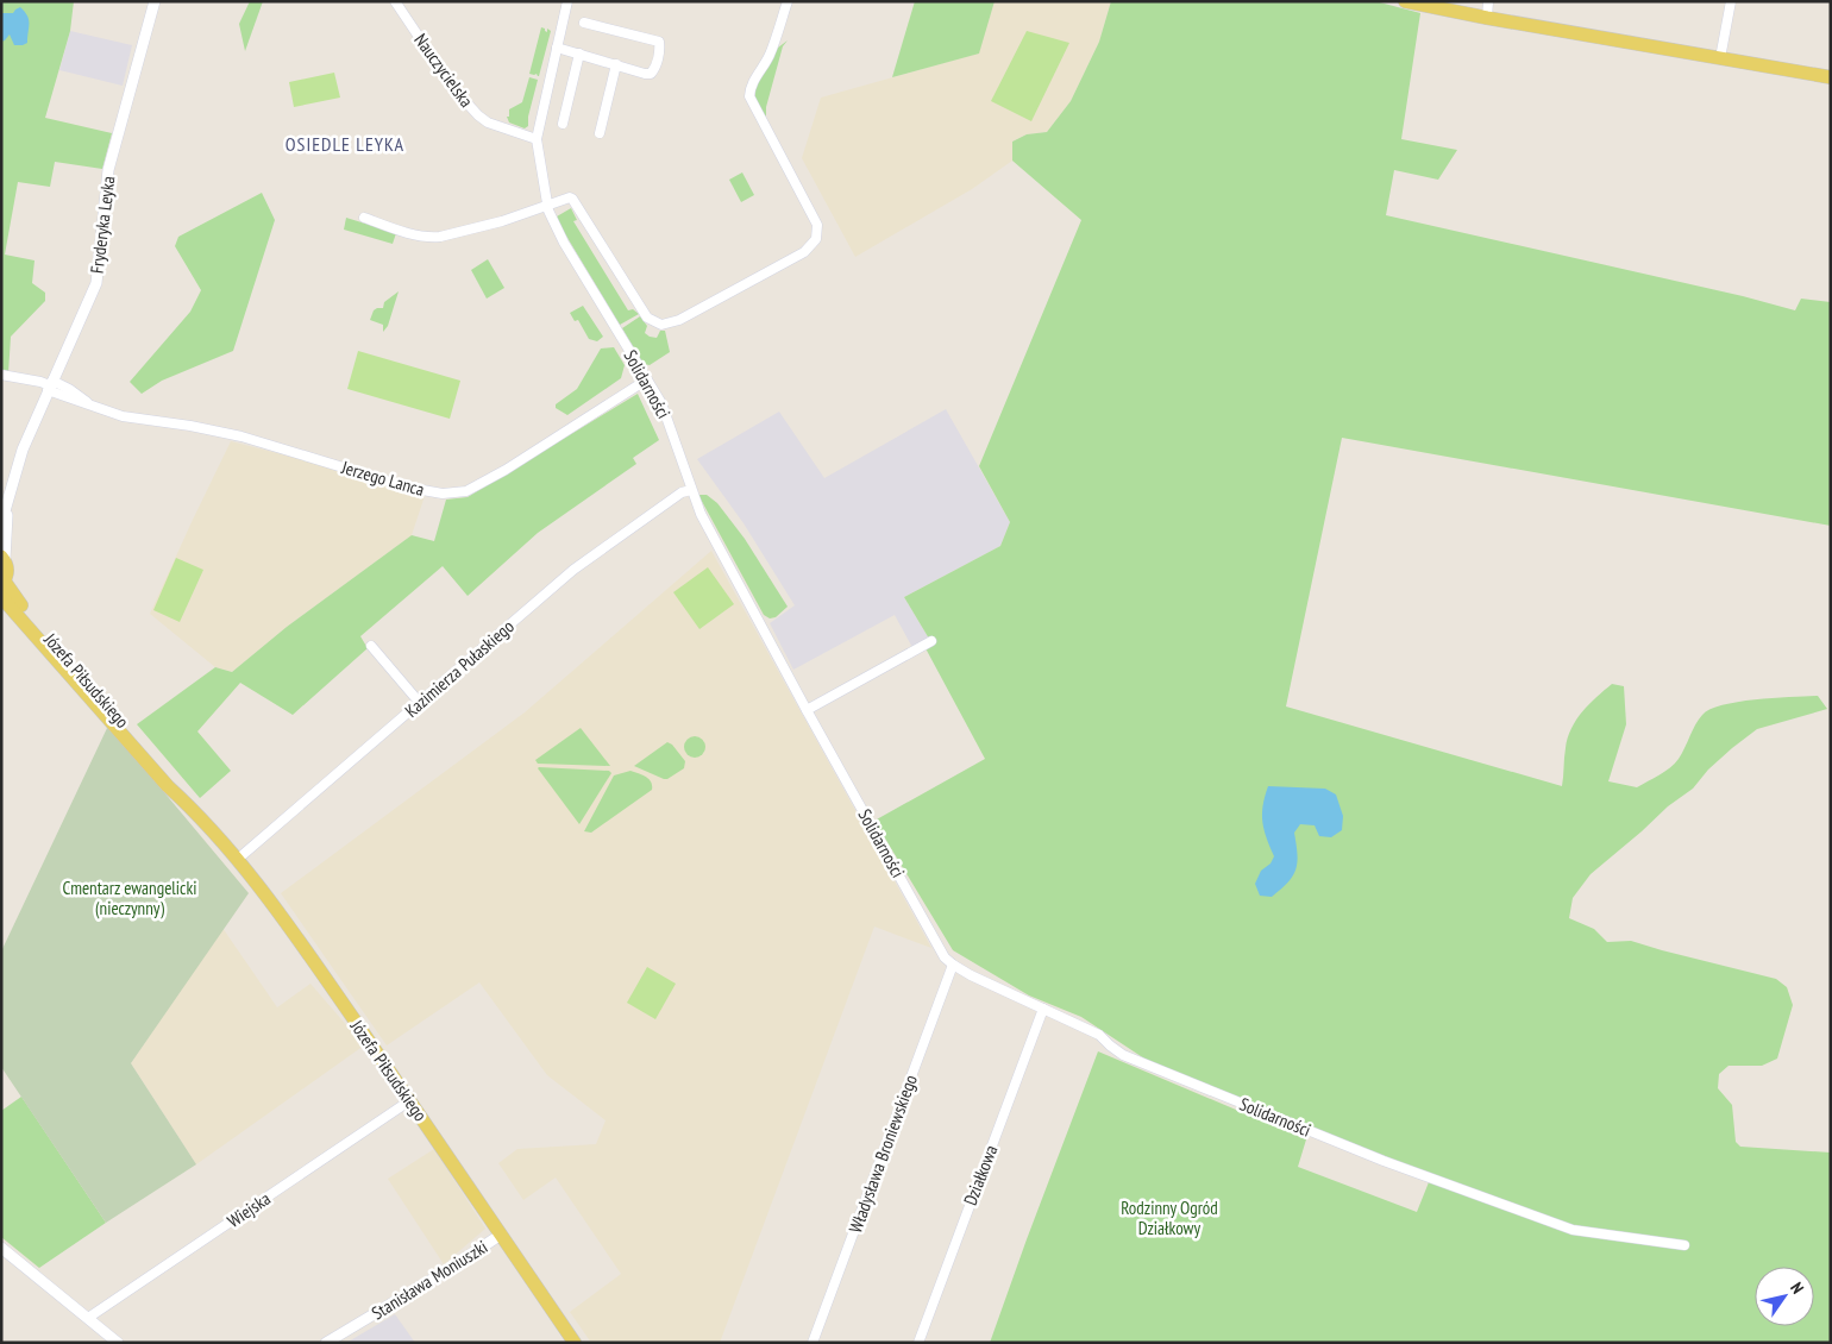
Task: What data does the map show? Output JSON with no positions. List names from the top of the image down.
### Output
{
  "streets": {
    "main road": ["Józefa Piłsudskiego"],
    "street": [
      "Nauczycielska",
      "Fryderyka Leyka",
      "Solidarności",
      "Jerzego Lanca",
      "Kazimierza Pułaskiego",
      "Władysława Broniewskiego",
      "Działkowa",
      "Wiejska",
      "Stanisława Moniuszki"
    ]
  },
  "crossings": [
    ["Nauczycielska", "Solidarności"],
    ["Fryderyka Leyka", "Jerzego Lanca"],
    ["Solidarności", "Jerzego Lanca"],
    ["Solidarności", "Kazimierza Pułaskiego"],
    ["Solidarności", "Władysława Broniewskiego"],
    ["Solidarności", "Działkowa"],
    ["Kazimierza Pułaskiego", "Józefa Piłsudskiego"],
    ["Józefa Piłsudskiego", "Wiejska"],
    ["Józefa Piłsudskiego", "Stanisława Moniuszki"]
  ],
  "districts": ["OSIEDLE LEYKA"],
  "parks": ["Cmentarz ewangelicki (nieczynny)", "Rodzinny Ogród Działkowy"],
  "north": "top right"
}
